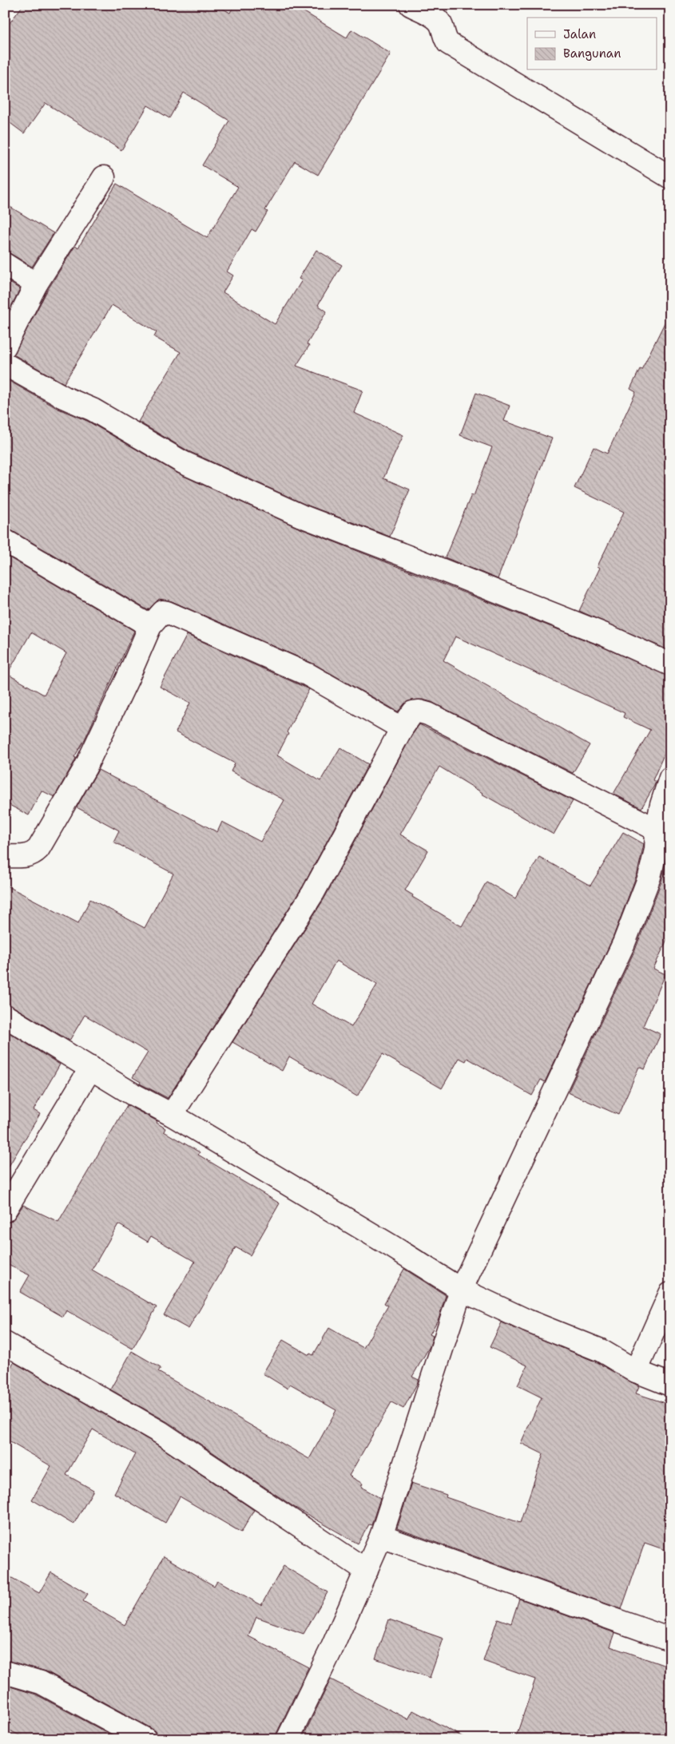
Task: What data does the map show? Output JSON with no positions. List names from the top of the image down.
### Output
{
  "legend": ["Jalan", "Bangunan"]
}
